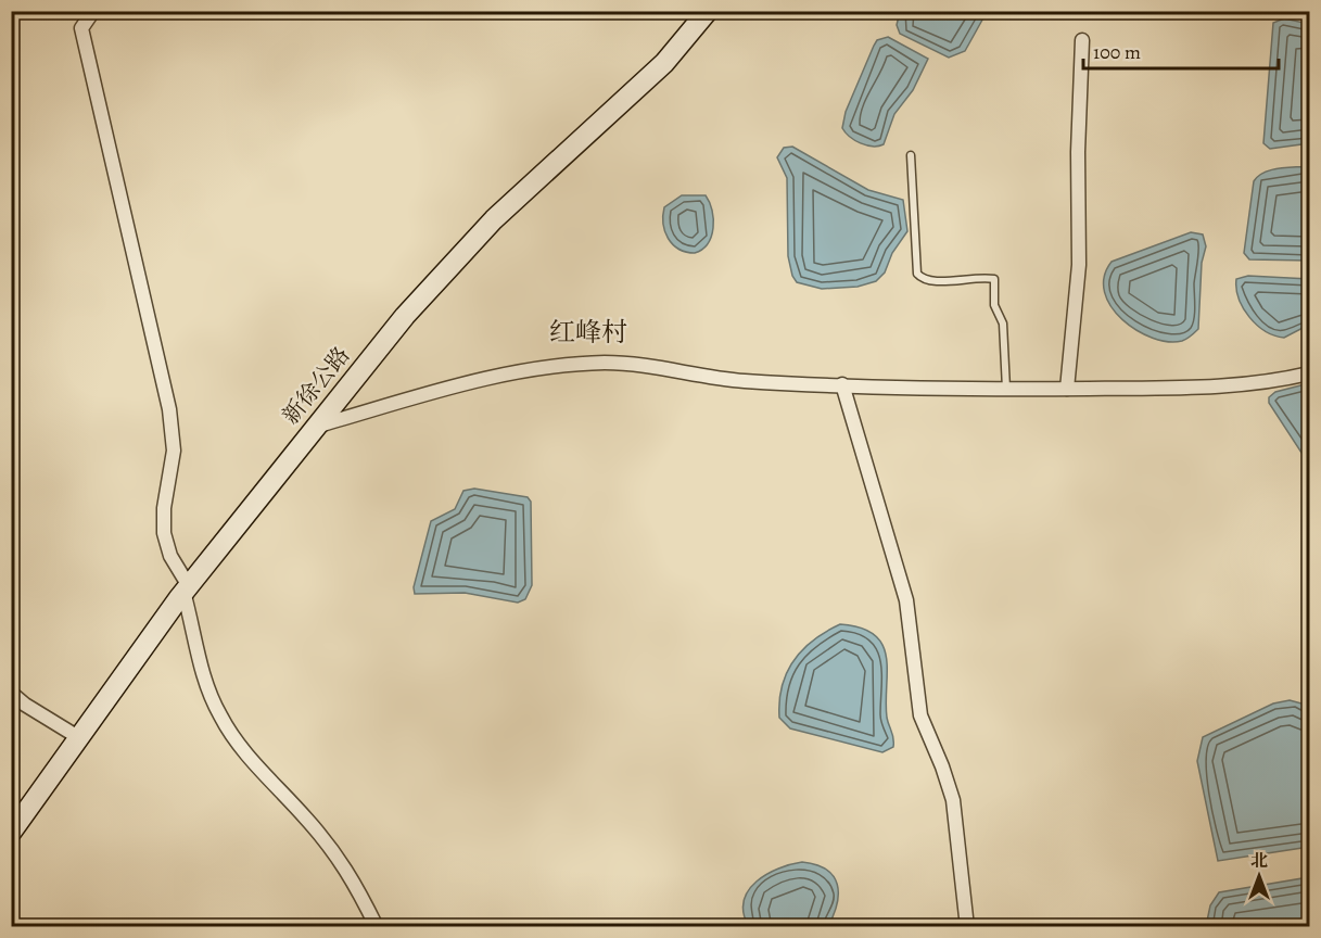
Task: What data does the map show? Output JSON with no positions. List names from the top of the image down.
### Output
{
  "streets": {
    "main road": ["新徐公路"]
  },
  "districts": ["红峰村"],
  "scale_bar": "100 m",
  "north": "top"
}
